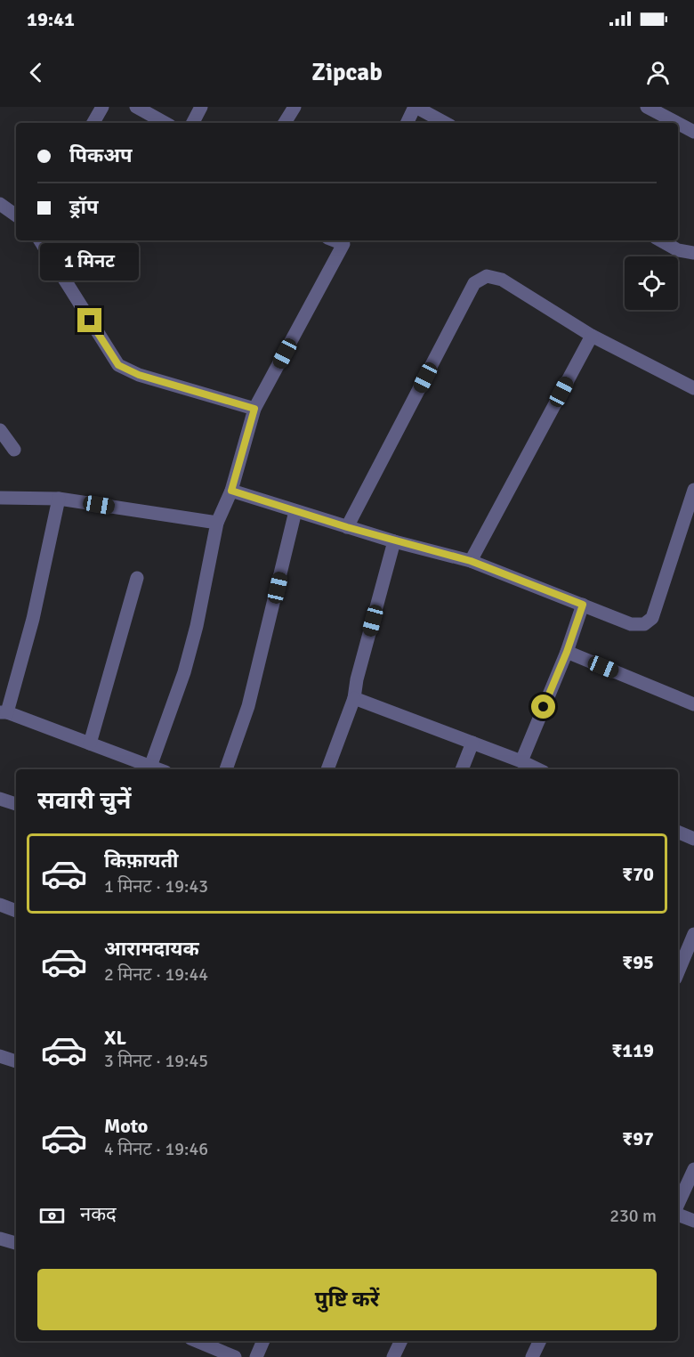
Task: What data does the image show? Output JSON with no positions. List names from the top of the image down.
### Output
{
  "page": {
    "status": "19:41",
    "header": "Zipcab",
    "banner": ["पिकअप", "ड्रॉप"],
    "bubble": "1 मिनट",
    "heading": "सवारी चुनें",
    "list": [
      {
        "name": "किफ़ायती",
        "note": "1 मिनट · 19:43",
        "value": "₹70"
      },
      {
        "name": "आरामदायक",
        "note": "2 मिनट · 19:44",
        "value": "₹95"
      },
      {
        "name": "XL",
        "note": "3 मिनट · 19:45",
        "value": "₹119"
      },
      {
        "name": "Moto",
        "note": "4 मिनट · 19:46",
        "value": "₹97"
      }
    ],
    "pay": ["नकद", "230 m"],
    "buttons": "पुष्टि करें"
  }
}
